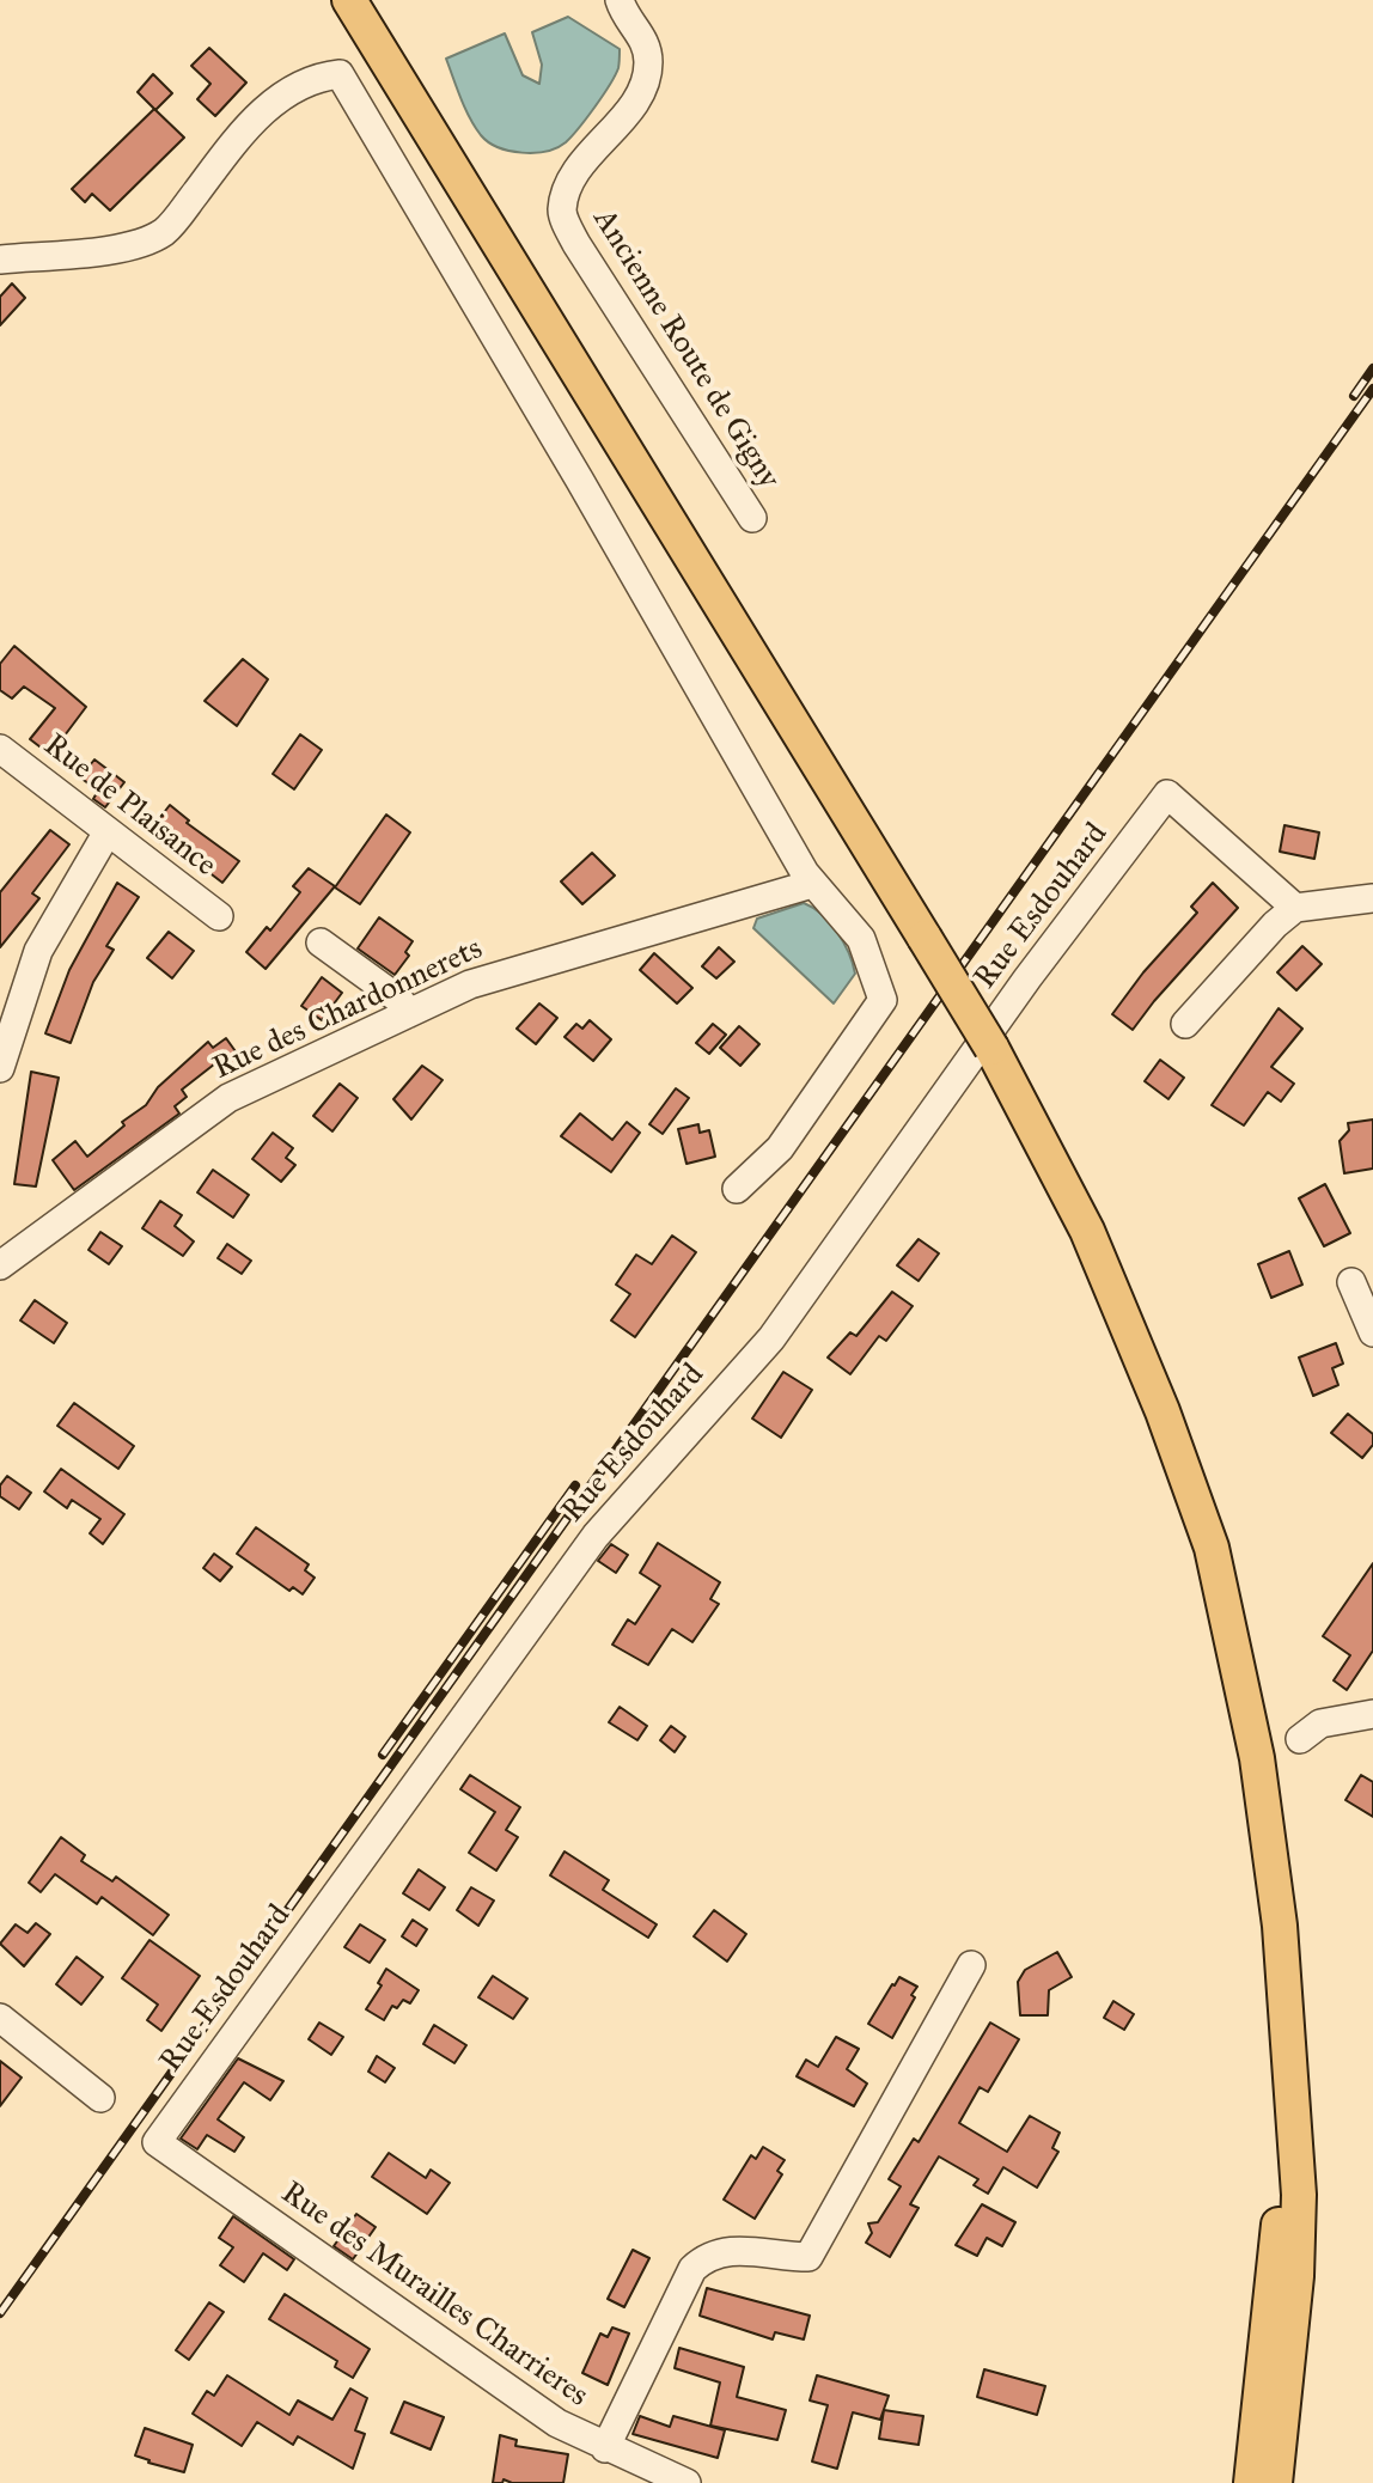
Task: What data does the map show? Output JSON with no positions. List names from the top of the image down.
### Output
{
  "streets": {
    "street": [
      "Ancienne Route de Gigny",
      "Rue de Plaisance",
      "Rue Esdouhard",
      "Rue des Chardonnerets",
      "Rue des Murailles Charrieres"
    ]
  },
  "crossings": [
    ["Rue Esdouhard", "Rue des Murailles Charrieres"]
  ]
}
